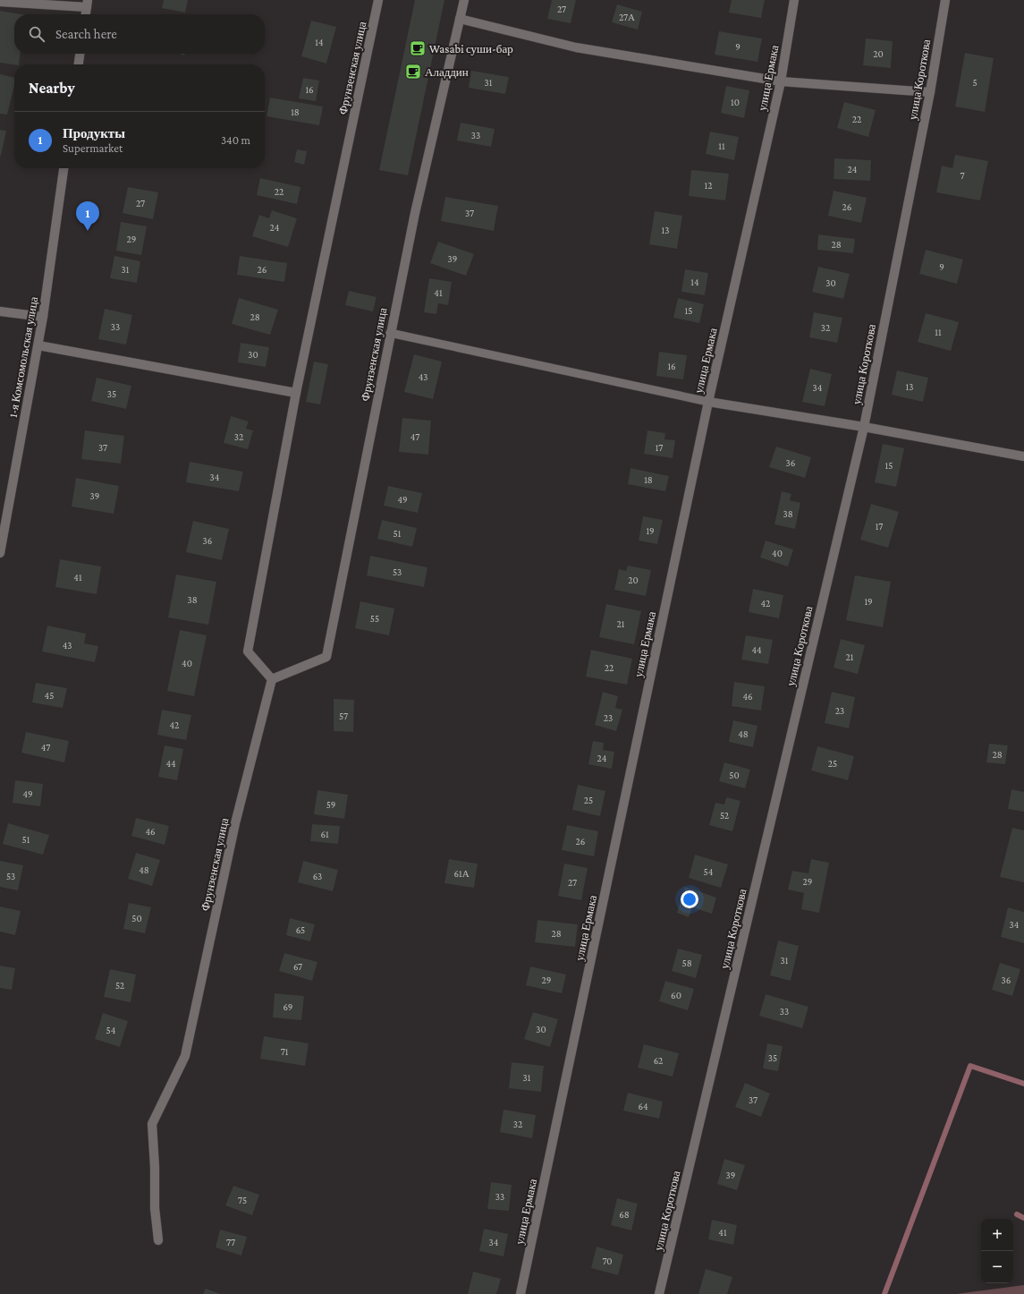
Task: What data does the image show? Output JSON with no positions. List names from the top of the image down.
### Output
{
  "streets": {
    "street": [
      "Фрунзенская улица",
      "улица Ермака",
      "улица Короткова",
      "1-я Комсомольская улица"
    ]
  },
  "places": {
    "cafe": ["Wasabi суши-бар", "Аладдин"]
  },
  "house_numbers": [
    "27",
    "27А",
    "14",
    "9",
    "20",
    "31",
    "5",
    "16",
    "10",
    "18",
    "22",
    "33",
    "11",
    "24",
    "7",
    "12",
    "22",
    "27",
    "26",
    "37",
    "24",
    "13",
    "29",
    "28",
    "39",
    "9",
    "31",
    "26",
    "14",
    "30",
    "41",
    "15",
    "28",
    "33",
    "32",
    "11",
    "30",
    "16",
    "43",
    "13",
    "34",
    "35",
    "32",
    "47",
    "37",
    "17",
    "36",
    "15",
    "34",
    "18",
    "39",
    "49",
    "38",
    "17",
    "19",
    "51",
    "36",
    "40",
    "53",
    "41",
    "20",
    "38",
    "19",
    "42",
    "55",
    "21",
    "43",
    "44",
    "21",
    "40",
    "22",
    "45",
    "46",
    "23",
    "57",
    "23",
    "42",
    "48",
    "47",
    "28",
    "24",
    "44",
    "25",
    "50",
    "49",
    "25",
    "59",
    "52",
    "46",
    "61",
    "51",
    "26",
    "48",
    "54",
    "61А",
    "53",
    "63",
    "29",
    "27",
    "50",
    "34",
    "65",
    "28",
    "31",
    "58",
    "67",
    "29",
    "36",
    "52",
    "60",
    "69",
    "33",
    "30",
    "54",
    "71",
    "35",
    "62",
    "31",
    "37",
    "64",
    "32",
    "39",
    "33",
    "75",
    "68",
    "41",
    "77",
    "34",
    "70"
  ],
  "page": {
    "search": "Search here",
    "heading": "Nearby",
    "list": [
      {
        "mark": "1",
        "name": "Продукты",
        "note": "Supermarket",
        "value": "340 m"
      }
    ],
    "pins": "1",
    "map_buttons": ["+", "−"]
  }
}
